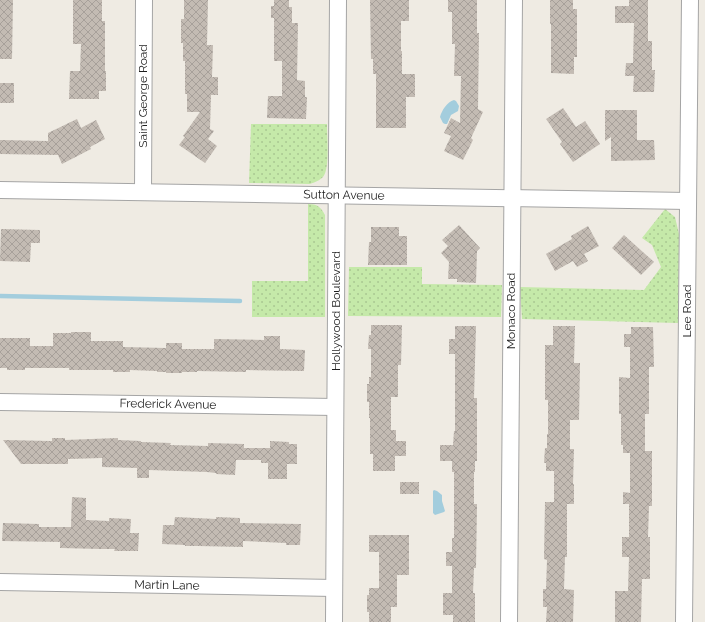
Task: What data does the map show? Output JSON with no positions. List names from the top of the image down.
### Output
{
  "streets": {
    "street": [
      "Saint George Road",
      "Sutton Avenue",
      "Hollywood Boulevard",
      "Monaco Road",
      "Lee Road",
      "Frederick Avenue",
      "Martin Lane"
    ]
  },
  "crossings": [
    ["Saint George Road", "Sutton Avenue"],
    ["Sutton Avenue", "Hollywood Boulevard"],
    ["Sutton Avenue", "Monaco Road"],
    ["Sutton Avenue", "Lee Road"],
    ["Hollywood Boulevard", "Frederick Avenue"],
    ["Hollywood Boulevard", "Martin Lane"]
  ]
}
